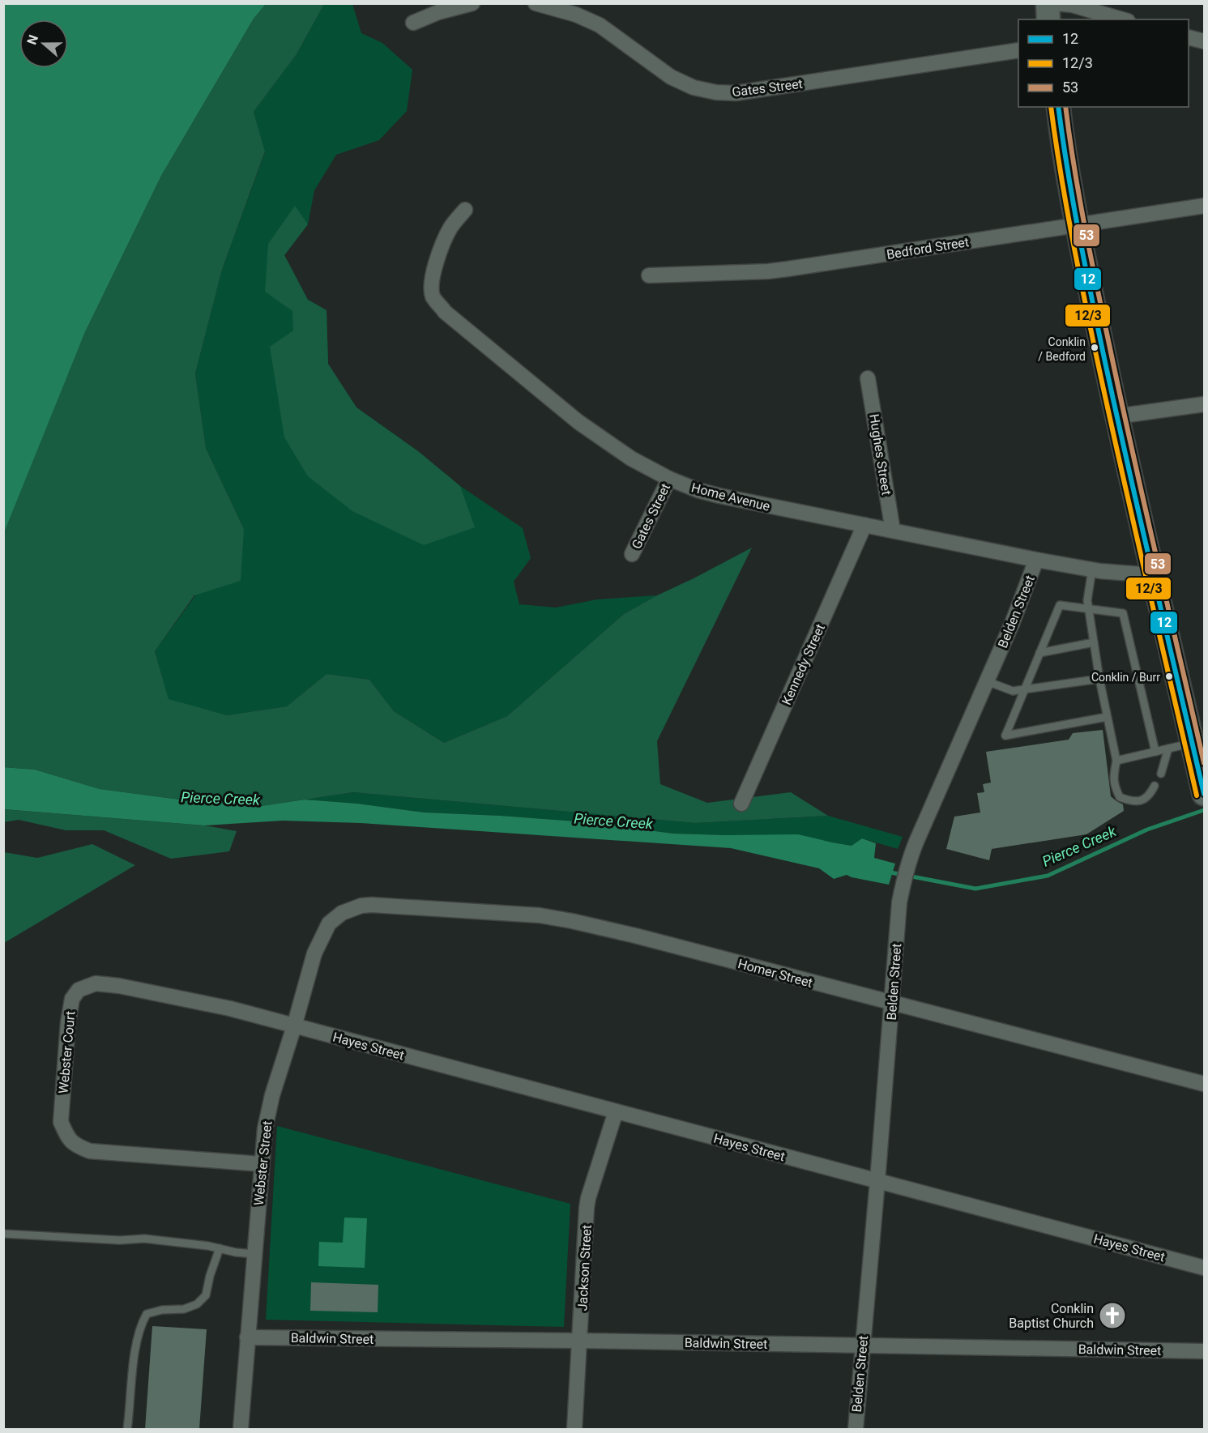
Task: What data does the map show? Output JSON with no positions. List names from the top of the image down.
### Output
{
  "streets": {
    "street": [
      "Gates Street",
      "Bedford Street",
      "Hughes Street",
      "Home Avenue",
      "Belden Street",
      "Kennedy Street",
      "Homer Street",
      "Hayes Street",
      "Webster Court",
      "Webster Street",
      "Jackson Street",
      "Baldwin Street"
    ]
  },
  "crossings": [
    ["Gates Street", "Home Avenue"],
    ["Hughes Street", "Home Avenue"],
    ["Home Avenue", "Belden Street"],
    ["Home Avenue", "Kennedy Street"],
    ["Belden Street", "Homer Street"],
    ["Belden Street", "Hayes Street"],
    ["Belden Street", "Baldwin Street"],
    ["Homer Street", "Webster Street"],
    ["Hayes Street", "Webster Court"],
    ["Hayes Street", "Webster Street"],
    ["Hayes Street", "Jackson Street"],
    ["Webster Court", "Webster Street"],
    ["Webster Street", "Baldwin Street"],
    ["Jackson Street", "Baldwin Street"]
  ],
  "water": ["Pierce Creek"],
  "places": {
    "other": ["Conklin / Bedford", "Conklin / Burr"],
    "church": ["Conklin Baptist Church"]
  },
  "lines": ["transit line 12", "transit line 12/3", "transit line 53"],
  "legend": ["12", "12/3", "53"],
  "north": "left"
}
